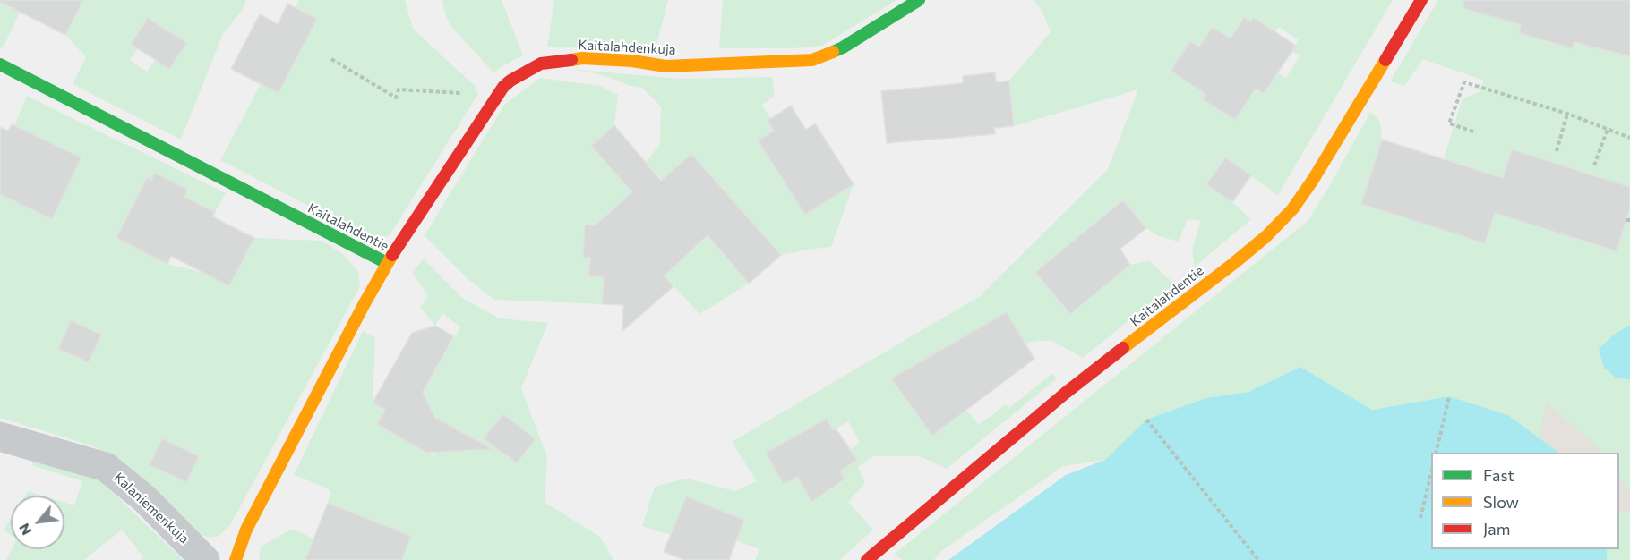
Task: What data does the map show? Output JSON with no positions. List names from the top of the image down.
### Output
{
  "streets": {
    "street": ["Kaitalahdenkuja", "Kaitalahdentie", "Kalaniemenkuja"]
  },
  "crossings": [
    ["Kaitalahdenkuja", "Kaitalahdentie"]
  ],
  "legend": ["Fast", "Slow", "Jam"],
  "north": "bottom left"
}
